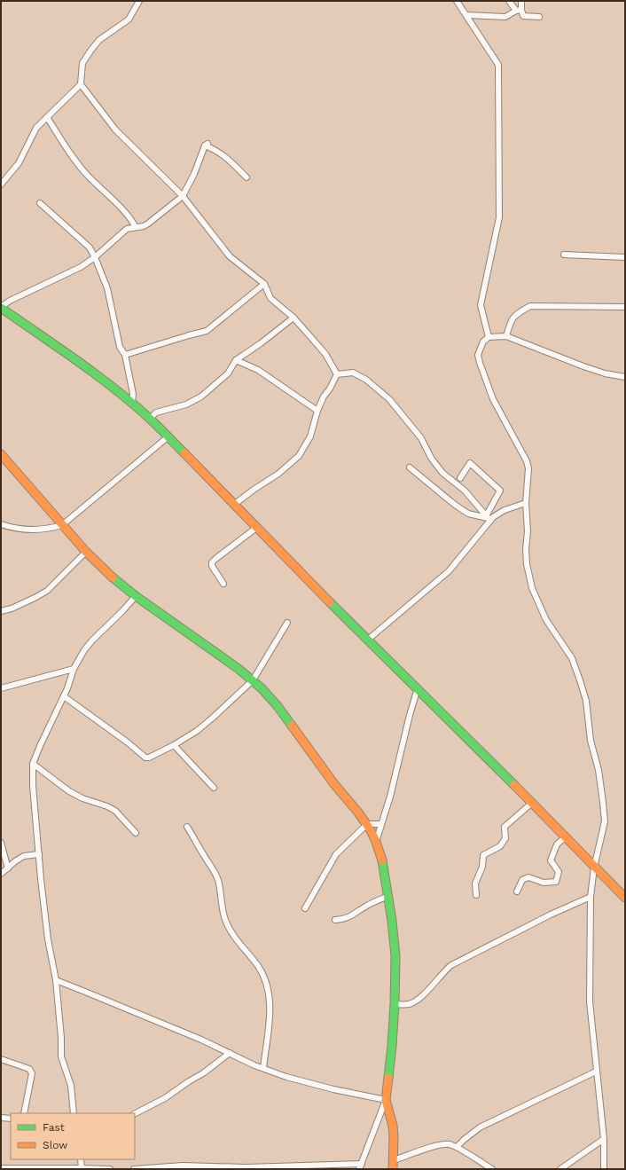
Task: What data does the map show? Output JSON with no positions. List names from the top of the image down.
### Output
{
  "legend": ["Fast", "Slow"]
}
